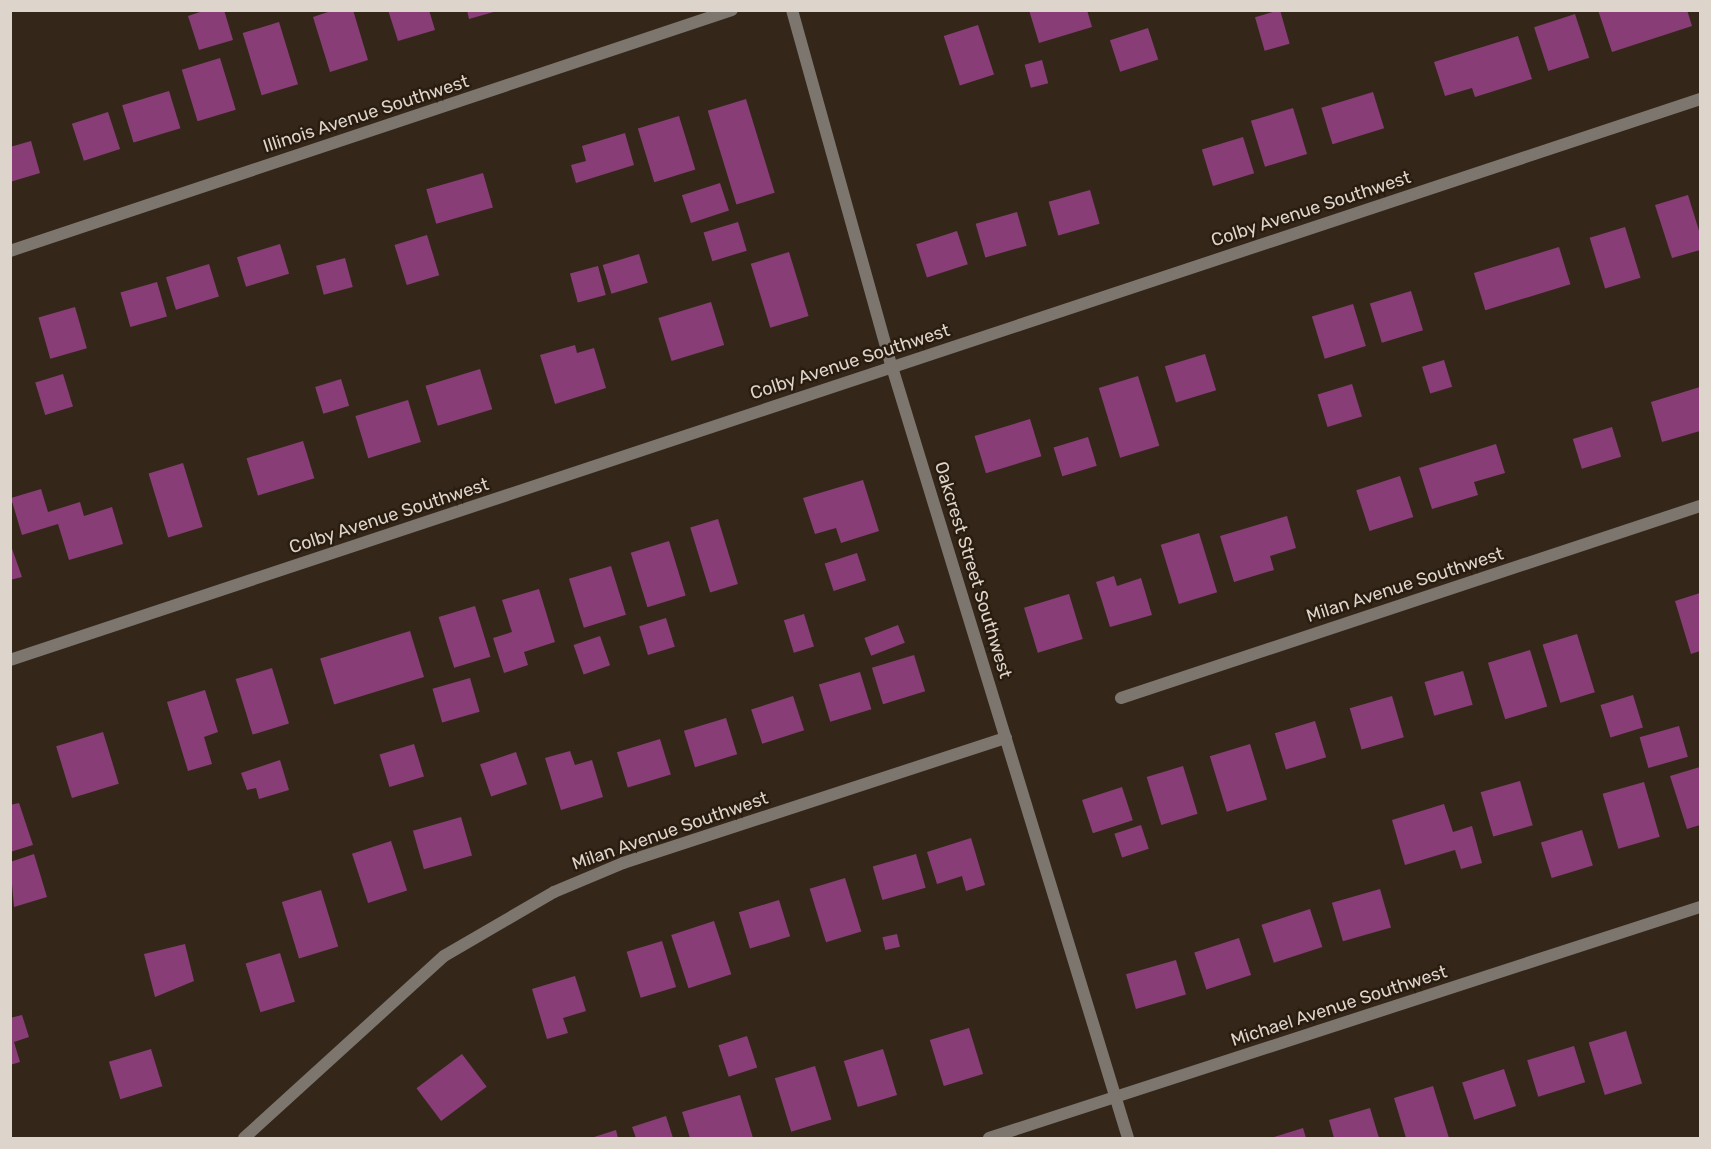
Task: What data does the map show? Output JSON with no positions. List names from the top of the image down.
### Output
{
  "streets": {
    "street": [
      "Illinois Avenue Southwest",
      "Colby Avenue Southwest",
      "Oakcrest Street Southwest",
      "Milan Avenue Southwest",
      "Michael Avenue Southwest"
    ]
  },
  "crossings": [
    ["Colby Avenue Southwest", "Oakcrest Street Southwest"],
    ["Oakcrest Street Southwest", "Milan Avenue Southwest"],
    ["Oakcrest Street Southwest", "Michael Avenue Southwest"]
  ]
}
